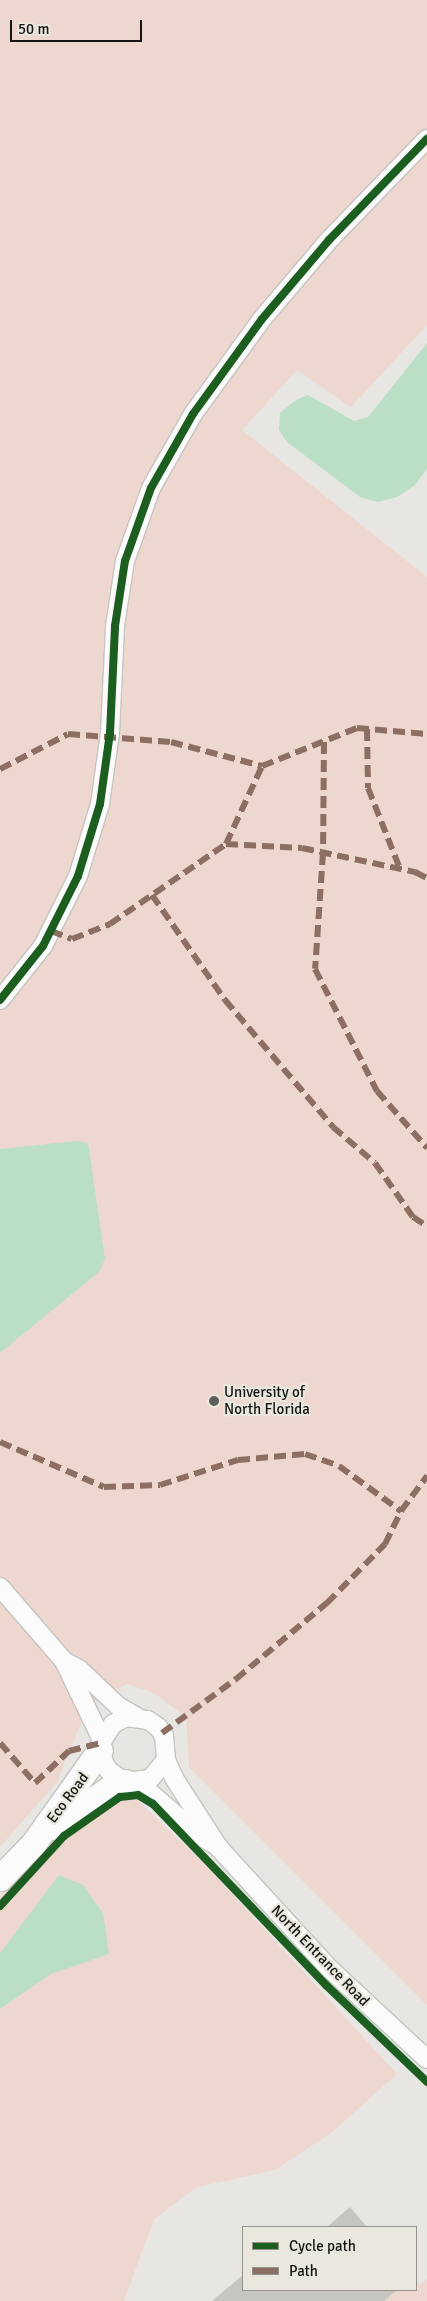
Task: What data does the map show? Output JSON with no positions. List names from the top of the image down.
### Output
{
  "streets": {
    "street": ["Eco Road", "North Entrance Road"]
  },
  "places": ["University of North Florida"],
  "legend": ["Cycle path", "Path"],
  "scale_bar": "50 m"
}
